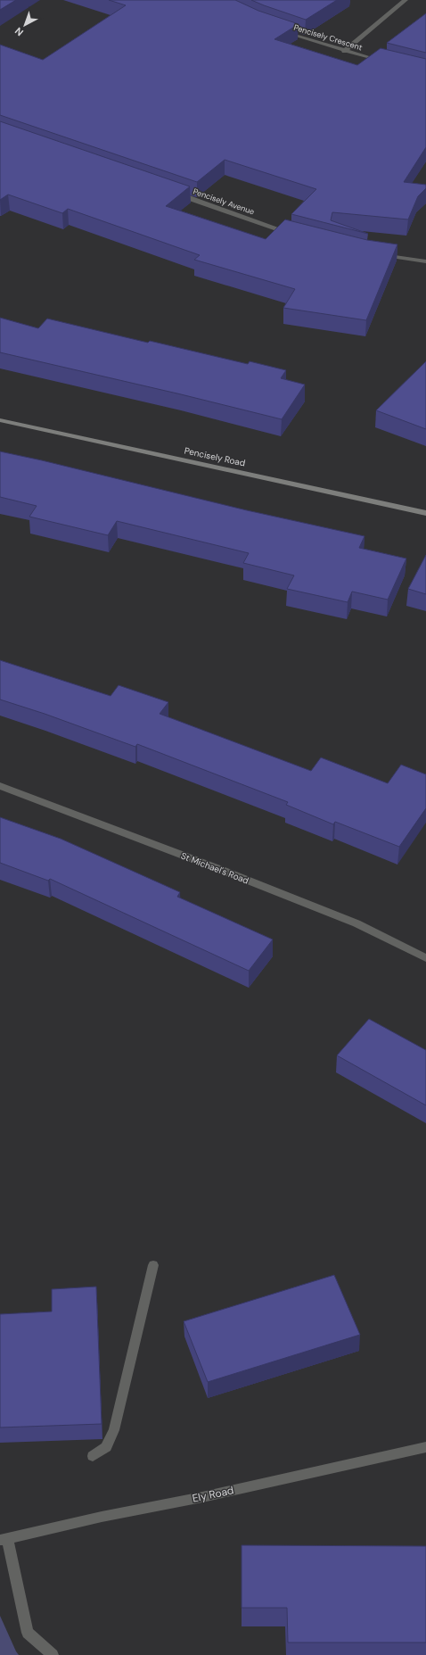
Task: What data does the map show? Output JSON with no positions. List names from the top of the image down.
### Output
{
  "streets": {
    "main road": ["Pencisely Road"],
    "street": [
      "Pencisely Crescent",
      "Pencisely Avenue",
      "St Michael's Road",
      "Ely Road"
    ]
  },
  "north": "bottom left"
}
